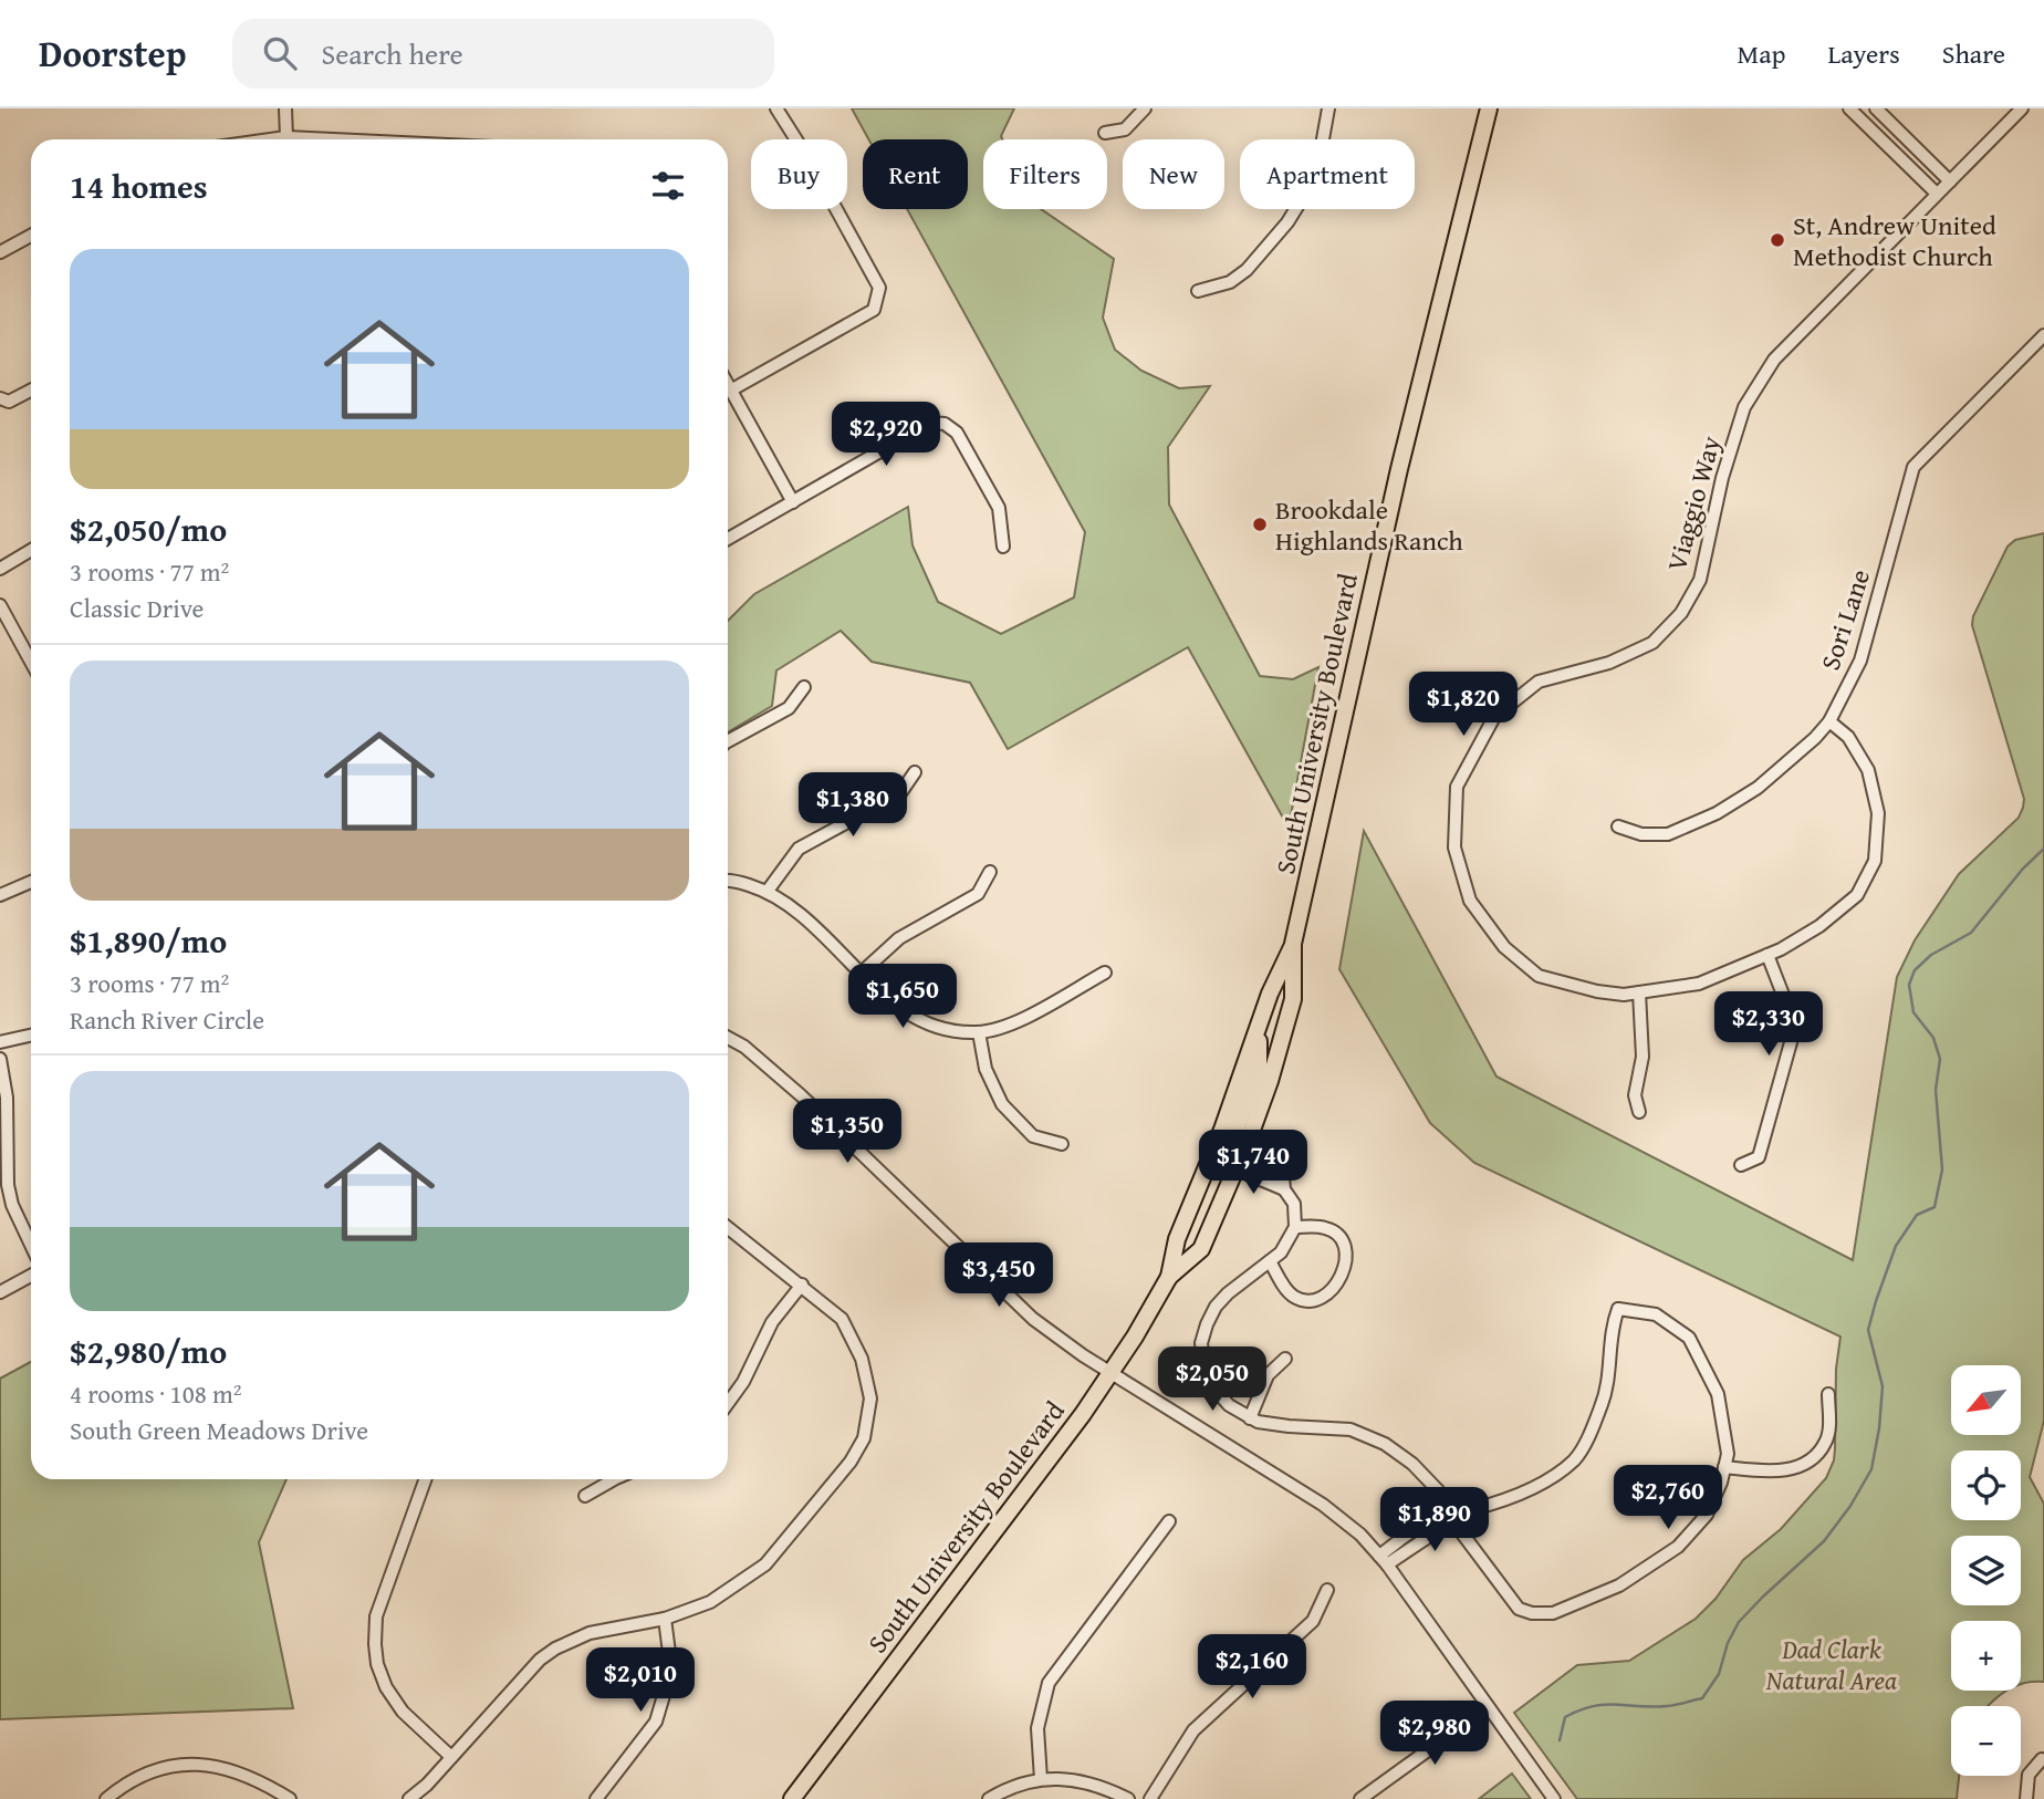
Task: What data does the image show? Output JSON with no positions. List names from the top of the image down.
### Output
{
  "streets": {
    "main road": ["South University Boulevard"],
    "street": ["Viaggio Way", "Sori Lane"]
  },
  "crossings": [
    ["Viaggio Way", "Sori Lane"]
  ],
  "parks": ["Dad Clark Natural Area"],
  "places": ["St, Andrew United Methodist Church", "Brookdale Highlands Ranch"],
  "north": "bottom left",
  "page": {
    "header": "Doorstep",
    "search": "Search here",
    "nav": ["Map", "Layers", "Share"],
    "chip": [
      "Buy",
      "Rent",
      "Filters",
      "New",
      "Apartment"
    ],
    "heading": "14 homes",
    "list": [
      {
        "name": "$2,050/mo",
        "note": "3 rooms · 77 m² · Classic Drive"
      },
      {
        "name": "$1,890/mo",
        "note": "3 rooms · 77 m² · Ranch River Circle"
      },
      {
        "name": "$2,980/mo",
        "note": "4 rooms · 108 m² · South Green Meadows Drive"
      }
    ],
    "price": [
      "$2,920",
      "$1,820",
      "$1,380",
      "$1,650",
      "$2,330",
      "$1,350",
      "$1,740",
      "$3,450",
      "$2,050",
      "$2,760",
      "$1,890",
      "$2,160",
      "$2,010",
      "$2,980"
    ],
    "map_buttons": ["+", "−"]
  }
}
